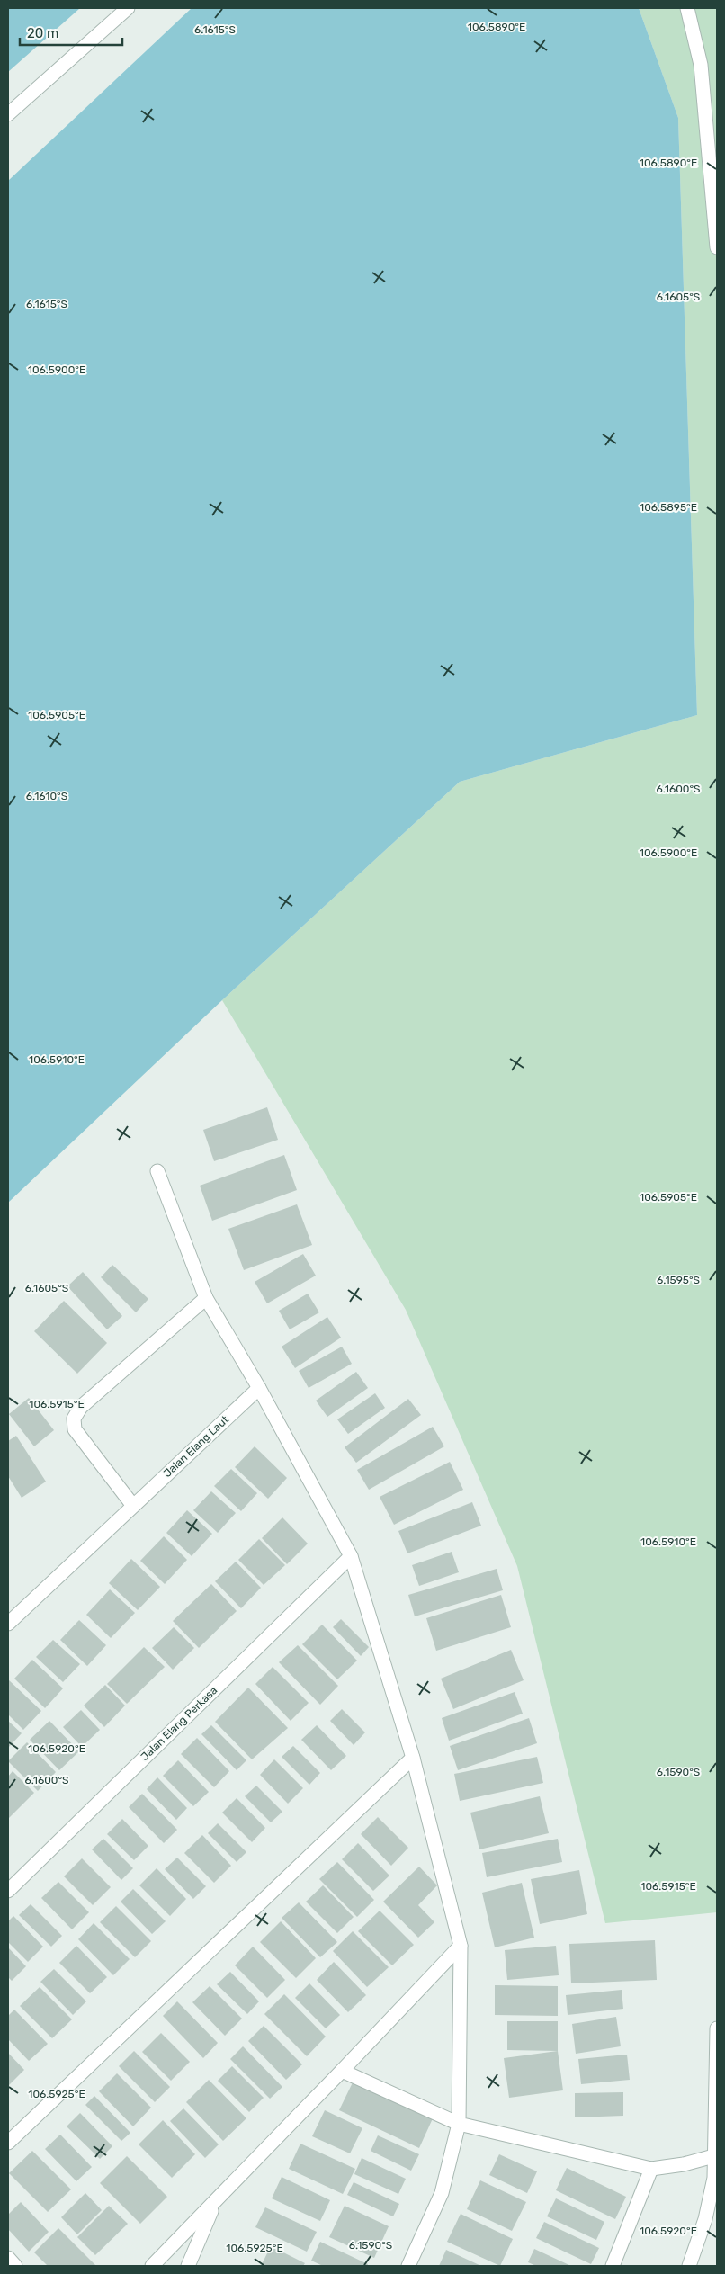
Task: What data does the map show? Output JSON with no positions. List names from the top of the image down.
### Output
{
  "streets": {
    "street": ["Jalan Elang Laut", "Jalan Elang Perkasa"]
  },
  "scale_bar": "20 m",
  "coordinates": [
    "106.5890°E",
    "6.1615°S",
    "6.1605°S",
    "106.5900°E",
    "106.5895°E",
    "106.5905°E",
    "6.1600°S",
    "6.1610°S",
    "106.5910°E",
    "6.1595°S",
    "106.5915°E",
    "106.5920°E",
    "6.1590°S",
    "106.5925°E"
  ]
}
